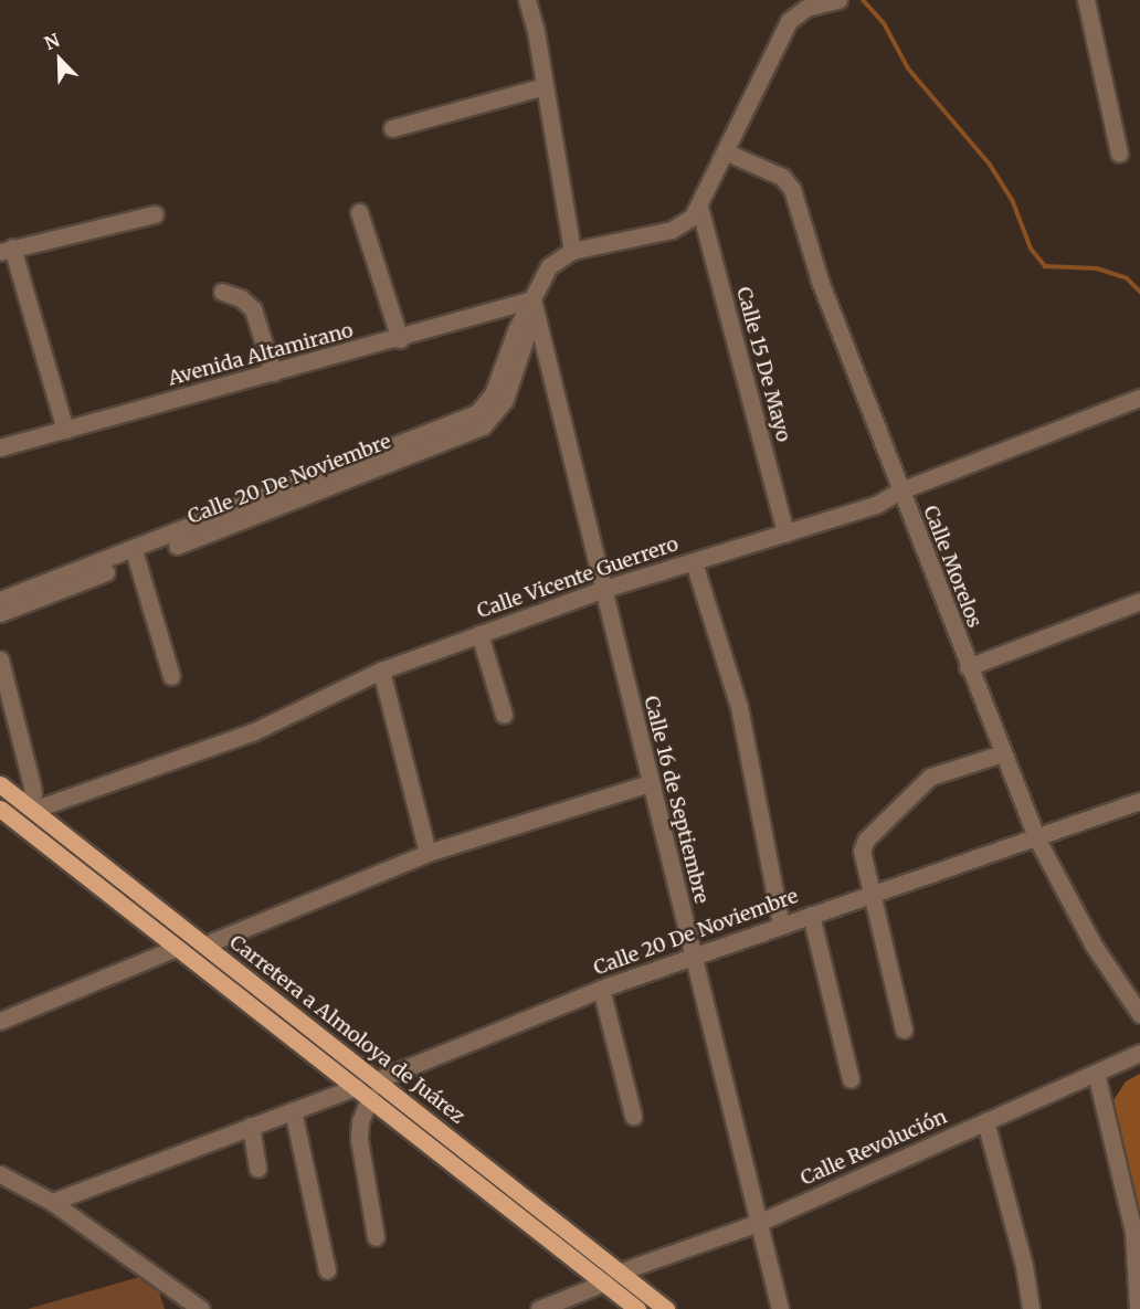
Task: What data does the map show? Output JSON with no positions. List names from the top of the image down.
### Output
{
  "streets": {
    "main road": ["Carretera a Almoloya de Juárez"],
    "street": [
      "Avenida Altamirano",
      "Calle 15 De Mayo",
      "Calle 20 De Noviembre",
      "Calle Morelos",
      "Calle Vicente Guerrero",
      "Calle 16 de Septiembre",
      "Calle Revolución"
    ]
  },
  "crossings": [
    ["Avenida Altamirano", "Calle 20 De Noviembre"],
    ["Avenida Altamirano", "Calle 16 de Septiembre"],
    ["Calle 15 De Mayo", "Calle 20 De Noviembre"],
    ["Calle 15 De Mayo", "Calle Vicente Guerrero"],
    ["Calle 20 De Noviembre", "Calle Morelos"],
    ["Calle 20 De Noviembre", "Calle 16 de Septiembre"],
    ["Calle 20 De Noviembre", "Carretera a Almoloya de Juárez"],
    ["Calle Morelos", "Calle Vicente Guerrero"],
    ["Calle Vicente Guerrero", "Calle 16 de Septiembre"],
    ["Calle Vicente Guerrero", "Carretera a Almoloya de Juárez"],
    ["Calle 16 de Septiembre", "Calle Revolución"],
    ["Carretera a Almoloya de Juárez", "Calle Revolución"]
  ],
  "north": "top left"
}
